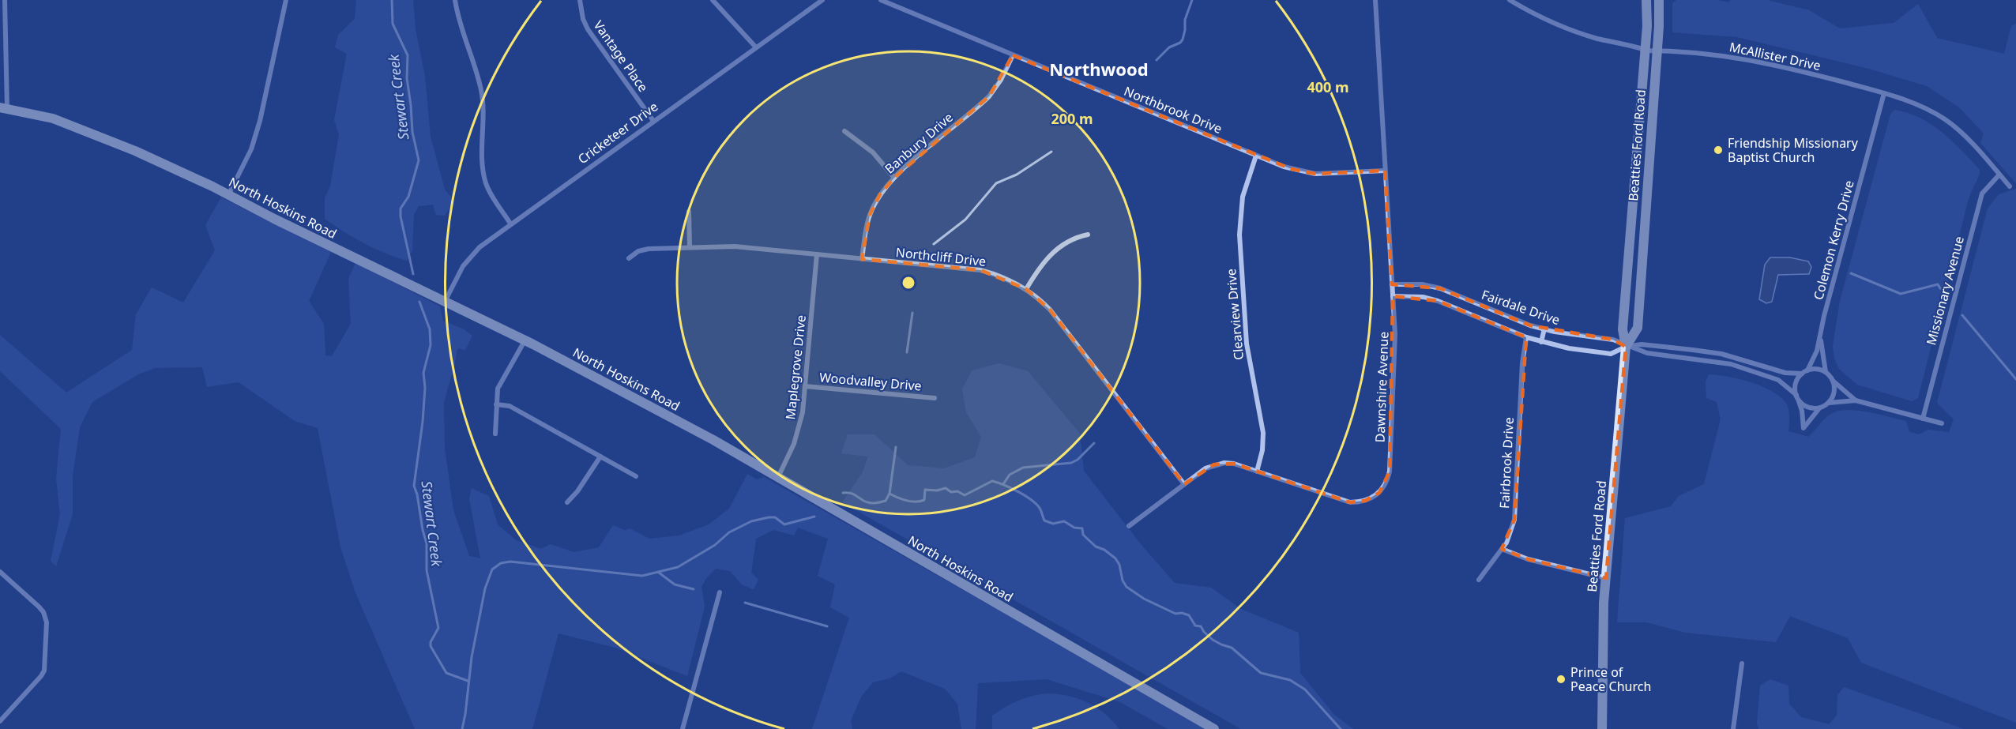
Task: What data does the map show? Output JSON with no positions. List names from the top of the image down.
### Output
{
  "streets": {
    "street": [
      "Vantage Place",
      "McAllister Drive",
      "Northbrook Drive",
      "Cricketeer Drive",
      "Banbury Drive",
      "Beatties Ford Road",
      "North Hoskins Road",
      "Colemon Kerry Drive",
      "Northcliff Drive",
      "Missionary Avenue",
      "Fairdale Drive",
      "Clearview Drive",
      "Maplegrove Drive",
      "Woodvalley Drive",
      "Dawnshire Avenue",
      "Fairbrook Drive"
    ]
  },
  "crossings": [
    ["Vantage Place", "Cricketeer Drive"],
    ["McAllister Drive", "Beatties Ford Road"],
    ["McAllister Drive", "Colemon Kerry Drive"],
    ["McAllister Drive", "Missionary Avenue"],
    ["Northbrook Drive", "Banbury Drive"],
    ["Northbrook Drive", "Clearview Drive"],
    ["Northbrook Drive", "Dawnshire Avenue"],
    ["Cricketeer Drive", "North Hoskins Road"],
    ["Banbury Drive", "Northcliff Drive"],
    ["Beatties Ford Road", "Fairdale Drive"],
    ["North Hoskins Road", "Maplegrove Drive"],
    ["Northcliff Drive", "Maplegrove Drive"],
    ["Northcliff Drive", "Dawnshire Avenue"],
    ["Fairdale Drive", "Dawnshire Avenue"],
    ["Fairdale Drive", "Fairbrook Drive"],
    ["Clearview Drive", "Dawnshire Avenue"],
    ["Maplegrove Drive", "Woodvalley Drive"]
  ],
  "districts": ["Northwood"],
  "water": ["Stewart Creek"],
  "places": ["Friendship Missionary Baptist Church", "Prince of Peace Church"],
  "rings": ["400 m", "200 m"]
}
